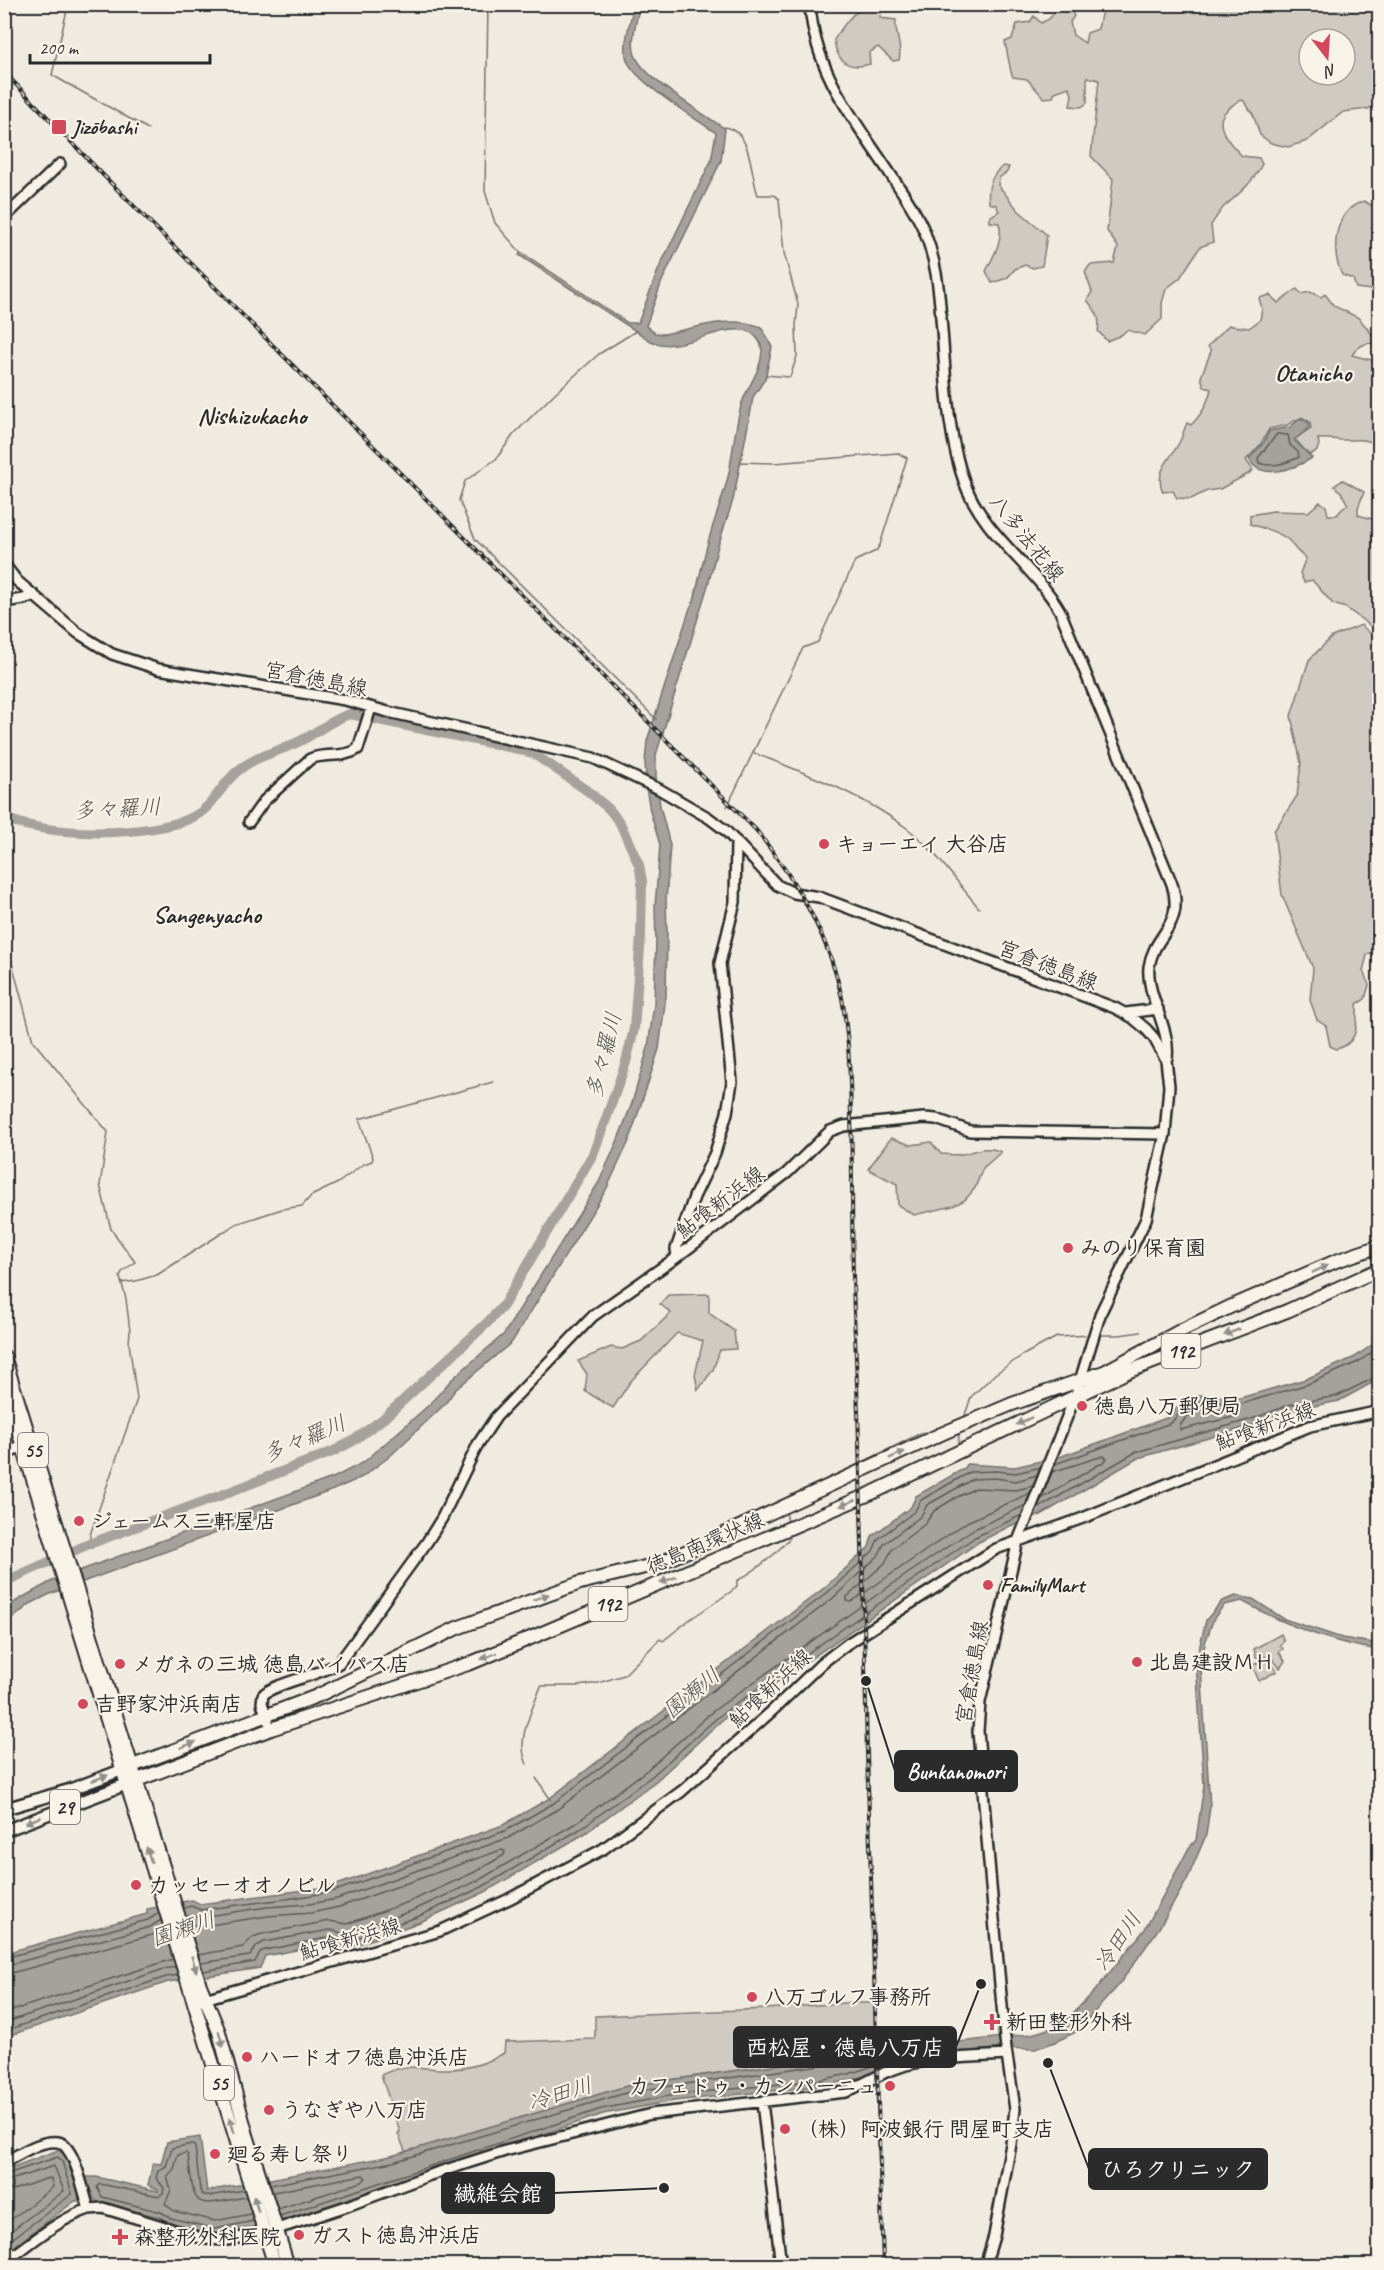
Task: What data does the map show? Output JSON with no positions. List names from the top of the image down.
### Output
{
  "streets": {
    "highway": ["192", "55", "徳島南環状線"],
    "main road": [
      "八多法花線",
      "宮倉徳島線",
      "鮎喰新浜線",
      "29"
    ]
  },
  "crossings": [
    ["八多法花線", "宮倉徳島線"],
    ["宮倉徳島線", "鮎喰新浜線"],
    ["宮倉徳島線", "徳島南環状線"],
    ["鮎喰新浜線", "55"],
    ["鮎喰新浜線", "徳島南環状線"],
    ["55", "徳島南環状線"],
    ["55", "29"],
    ["徳島南環状線", "29"]
  ],
  "districts": ["Otanicho", "Nishizukacho", "Sangenyacho"],
  "water": ["多々羅川", "園瀬川", "冷田川"],
  "places": {
    "transit": ["Jizōbashi"],
    "other": [
      "キョーエイ 大谷店",
      "みのり保育園",
      "徳島八万郵便局",
      "ジェームス三軒屋店",
      "FamilyMart",
      "北島建設ＭＨ",
      "メガネの三城 徳島バイパス店",
      "Bunkanomori",
      "吉野家沖浜南店",
      "カッセーオオノビル",
      "西松屋・徳島八万店",
      "八万ゴルフ事務所",
      "ハードオフ徳島沖浜店",
      "ひろクリニック",
      "カフェドゥ・カンパーニュ",
      "うなぎや八万店",
      "（株）阿波銀行 問屋町支店",
      "廻る寿し祭り",
      "繊維会館",
      "ガスト徳島沖浜店"
    ],
    "health": ["新田整形外科", "森整形外科医院"]
  },
  "scale_bar": "200 m",
  "north": "bottom"
}
